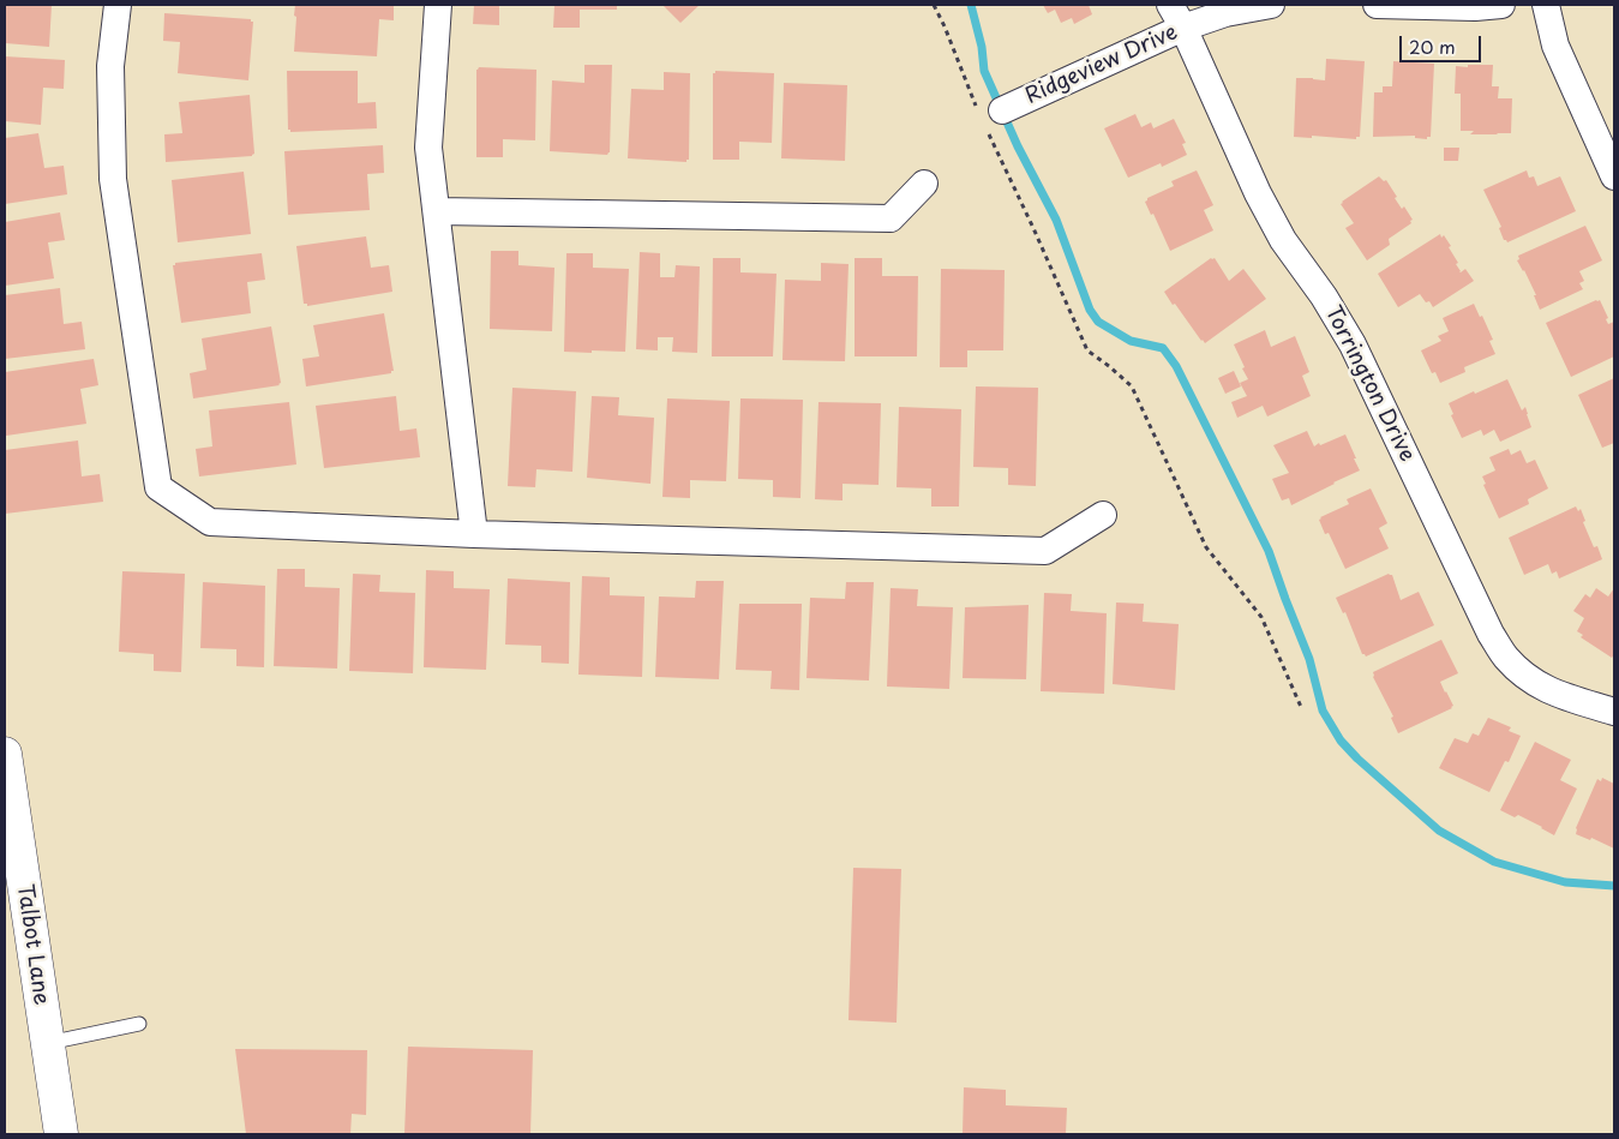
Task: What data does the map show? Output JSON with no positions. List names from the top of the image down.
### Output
{
  "streets": {
    "street": ["Ridgeview Drive", "Torrington Drive", "Talbot Lane"]
  },
  "crossings": [
    ["Ridgeview Drive", "Torrington Drive"]
  ],
  "scale_bar": "20 m"
}
